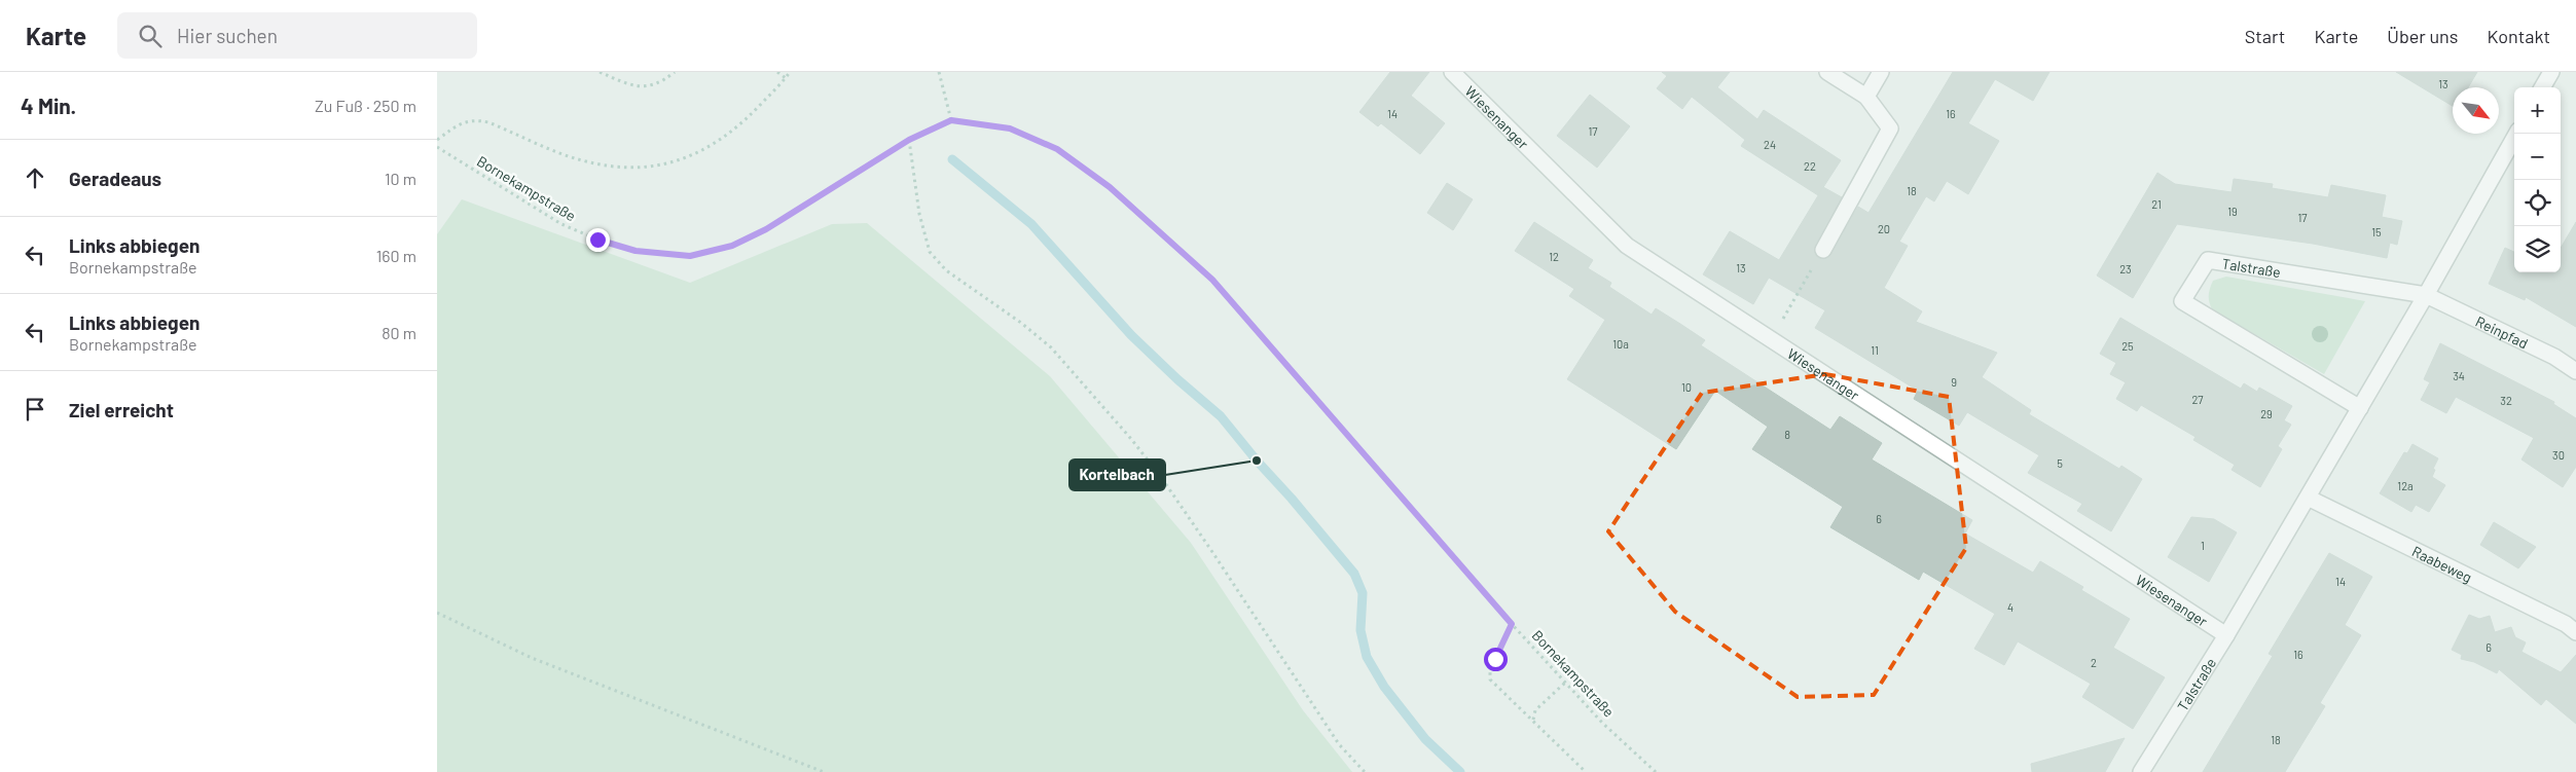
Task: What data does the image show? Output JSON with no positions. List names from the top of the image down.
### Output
{
  "streets": {
    "street": [
      "Wiesenanger",
      "Talstraße",
      "Reinpfad",
      "Raabeweg"
    ],
    "path": ["Bornekampstraße"]
  },
  "crossings": [
    ["Wiesenanger", "Talstraße"],
    ["Talstraße", "Reinpfad"],
    ["Talstraße", "Raabeweg"]
  ],
  "places": ["Kortelbach"],
  "house_numbers": [
    "13",
    "14",
    "16",
    "17",
    "24",
    "22",
    "18",
    "21",
    "19",
    "17",
    "20",
    "15",
    "12",
    "13",
    "23",
    "10a",
    "25",
    "11",
    "34",
    "9",
    "10",
    "27",
    "32",
    "29",
    "8",
    "30",
    "5",
    "12a",
    "6",
    "1",
    "14",
    "4",
    "6",
    "16",
    "2",
    "18"
  ],
  "north": "bottom right",
  "page": {
    "header": "Karte",
    "search": "Hier suchen",
    "nav": [
      "Start",
      "Karte",
      "Über uns",
      "Kontakt"
    ],
    "heading": ["4 Min.", "Zu Fuß · 250 m"],
    "map_buttons": ["+", "−"],
    "list": [
      ["Geradeaus", "10 m"],
      ["Links abbiegen", "Bornekampstraße", "160 m"],
      ["Links abbiegen", "Bornekampstraße", "80 m"],
      "Ziel erreicht"
    ]
  }
}
